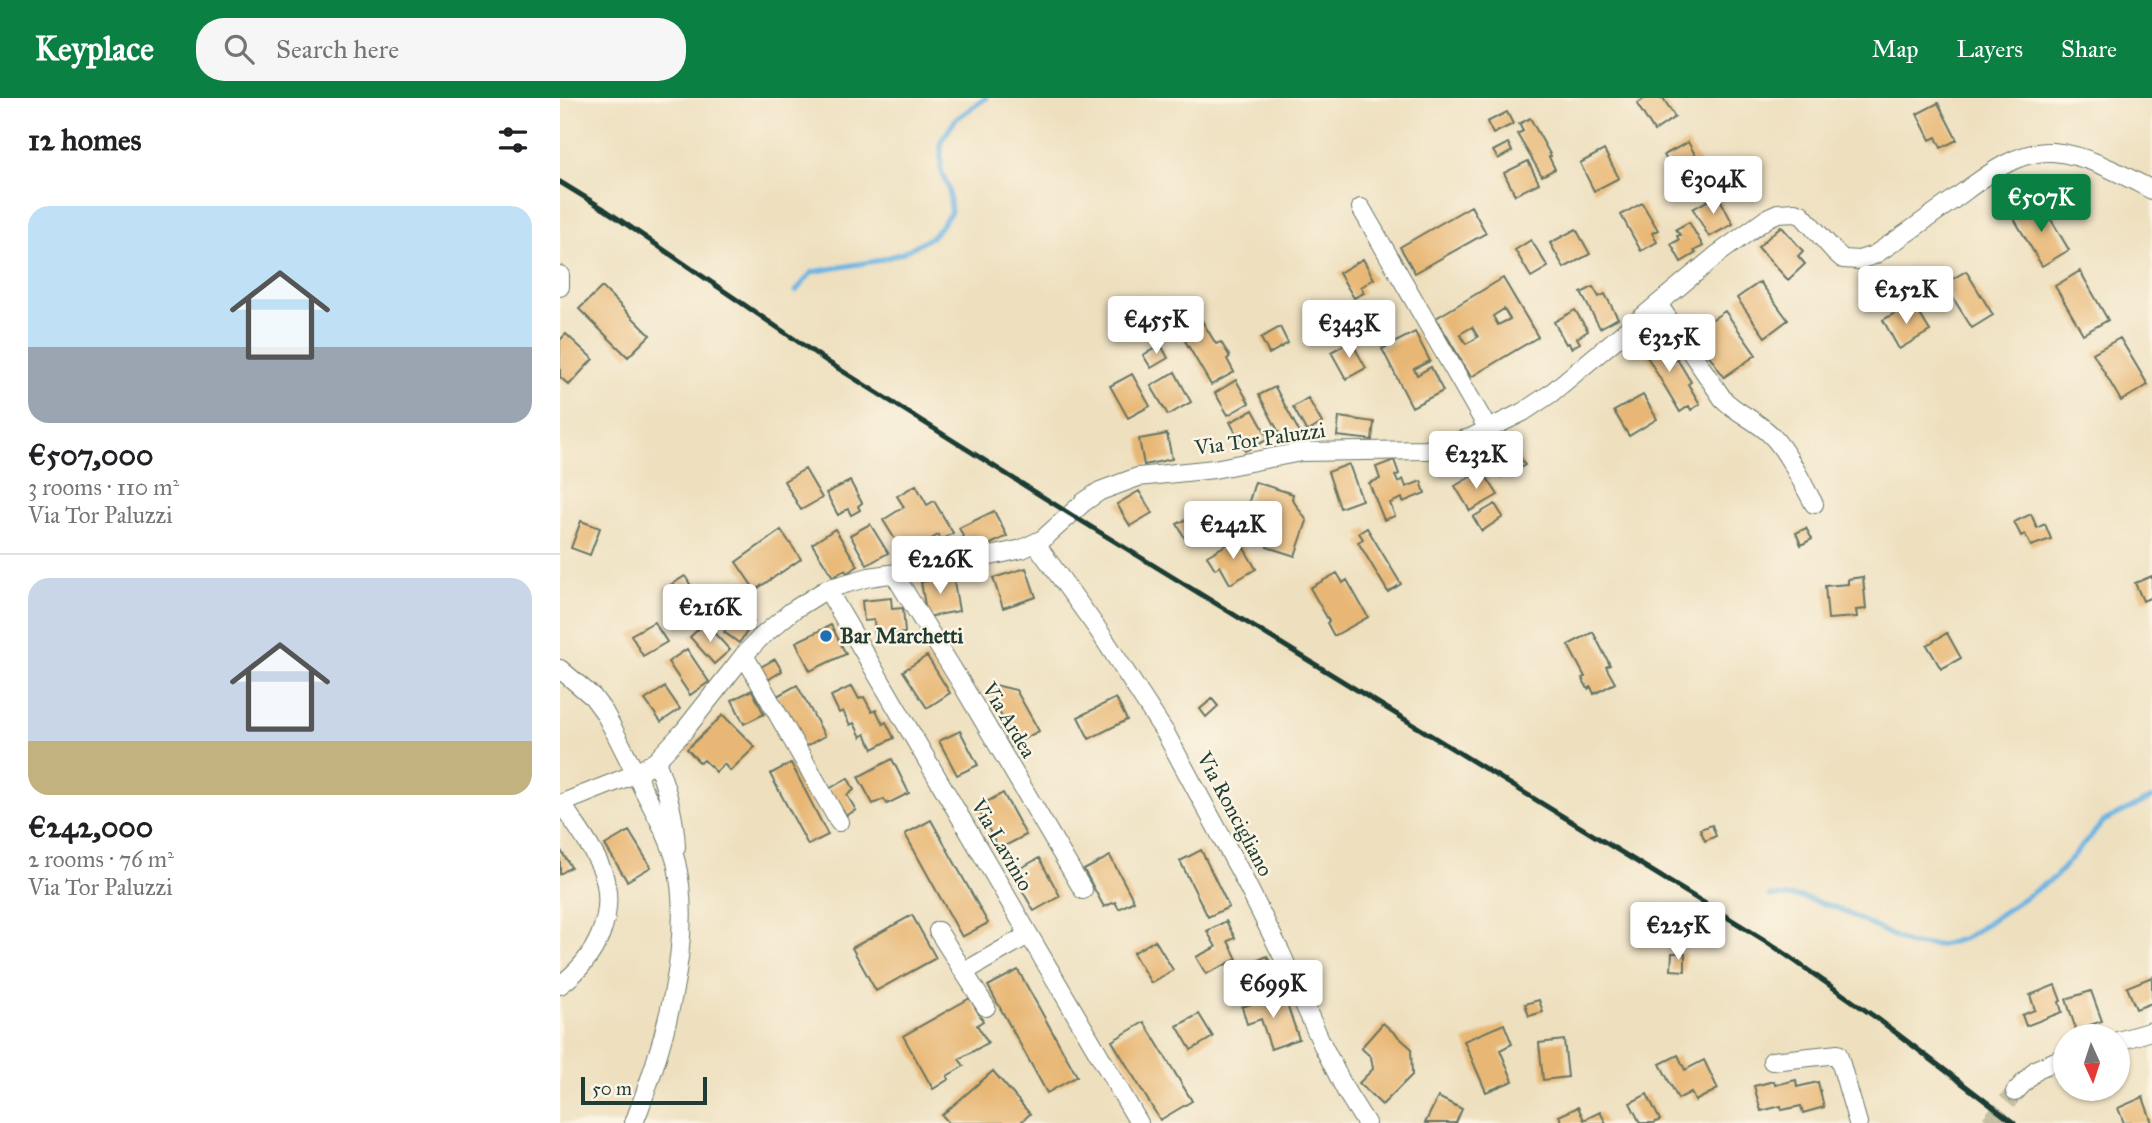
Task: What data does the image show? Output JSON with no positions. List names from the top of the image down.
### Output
{
  "streets": {
    "street": [
      "Via Tor Paluzzi",
      "Via Ardea",
      "Via Roncigliano",
      "Via Lavinio"
    ]
  },
  "crossings": [
    ["Via Tor Paluzzi", "Via Ardea"],
    ["Via Tor Paluzzi", "Via Roncigliano"],
    ["Via Tor Paluzzi", "Via Lavinio"]
  ],
  "places": ["Bar Marchetti"],
  "scale_bar": "50 m",
  "north": "bottom",
  "page": {
    "header": "Keyplace",
    "search": "Search here",
    "nav": ["Map", "Layers", "Share"],
    "heading": "12 homes",
    "price": [
      "€304K",
      "€507K",
      "€252K",
      "€455K",
      "€343K",
      "€325K",
      "€232K",
      "€242K",
      "€226K",
      "€216K",
      "€225K",
      "€699K"
    ],
    "list": [
      {
        "name": "€507,000",
        "note": "3 rooms · 110 m² · Via Tor Paluzzi"
      },
      {
        "name": "€242,000",
        "note": "2 rooms · 76 m² · Via Tor Paluzzi"
      }
    ],
    "scale": "50 m"
  }
}
